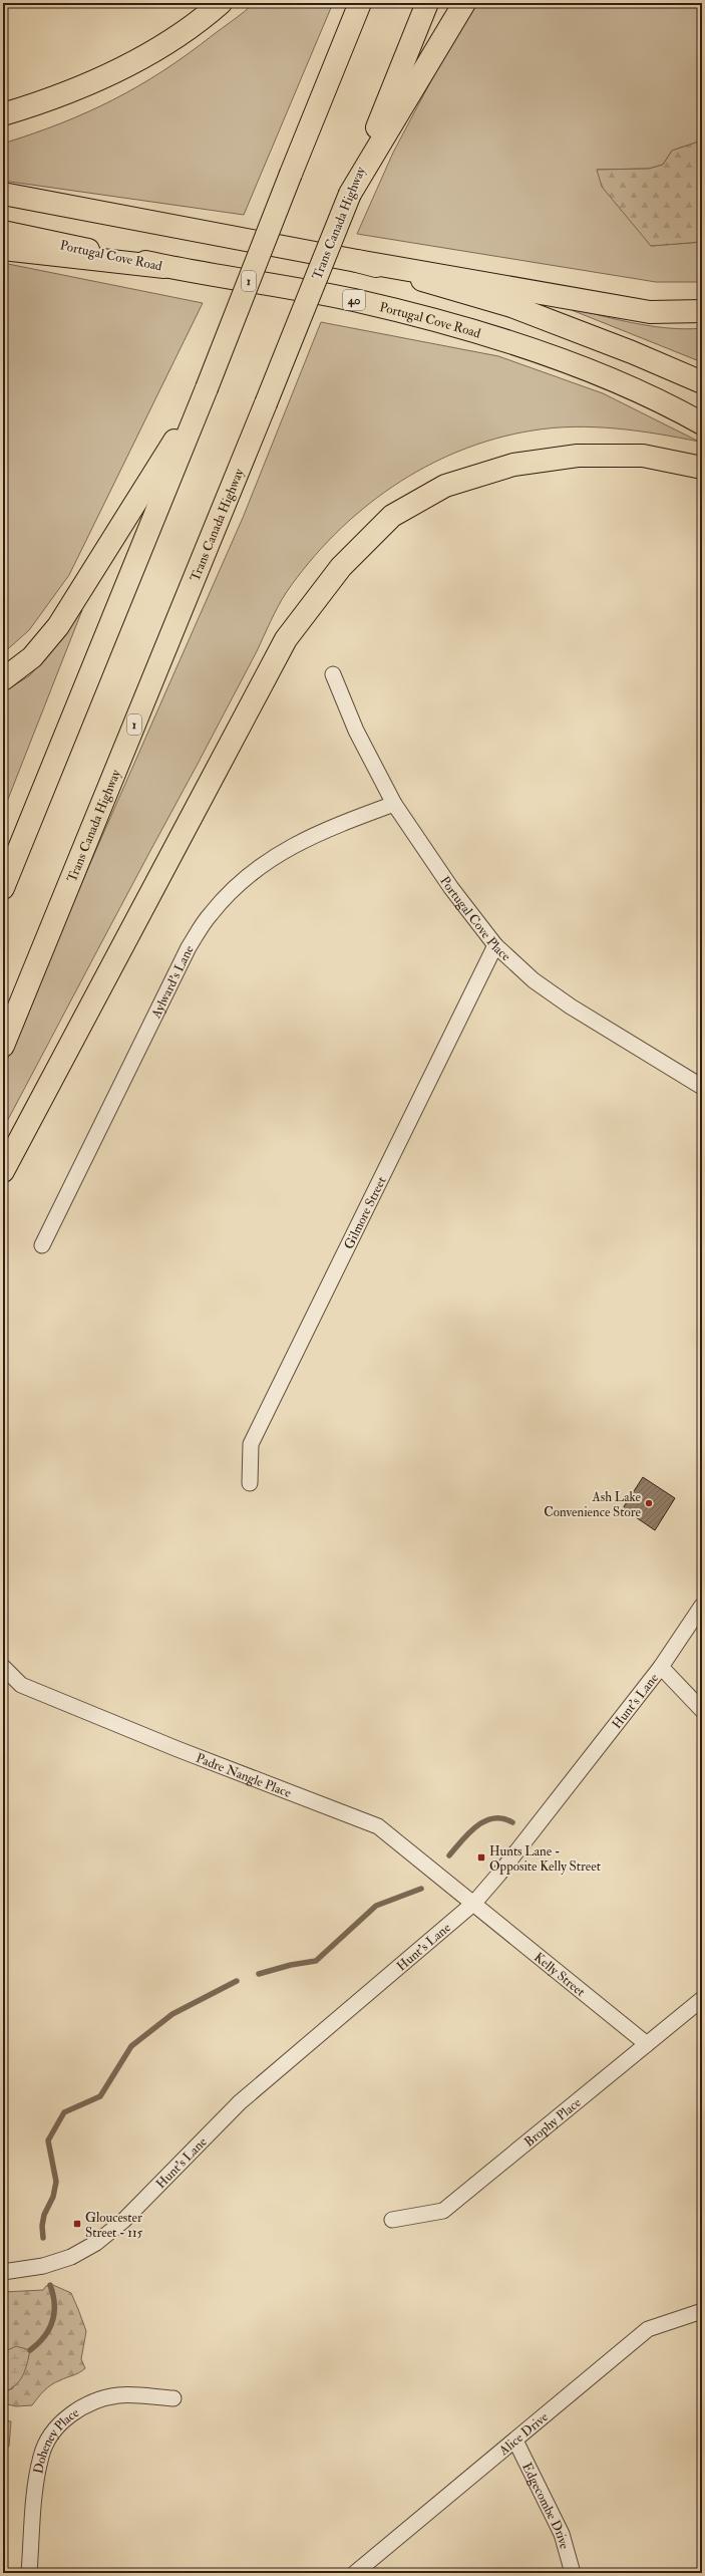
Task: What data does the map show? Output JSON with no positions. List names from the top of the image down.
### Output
{
  "streets": {
    "main road": [
      "Trans Canada Highway",
      "Portugal Cove Road",
      "1",
      "40"
    ],
    "street": [
      "Portugal Cove Place",
      "Aylward's Lane",
      "Gilmore Street",
      "Hunt's Lane",
      "Padre Nangle Place",
      "Kelly Street",
      "Brophy Place",
      "Alice Drive",
      "Doheney Place",
      "Edgecombe Drive"
    ]
  },
  "crossings": [
    ["Portugal Cove Place", "Aylward's Lane"],
    ["Portugal Cove Place", "Gilmore Street"],
    ["Hunt's Lane", "Padre Nangle Place"],
    ["Hunt's Lane", "Kelly Street"],
    ["Padre Nangle Place", "Kelly Street"],
    ["Kelly Street", "Brophy Place"],
    ["Alice Drive", "Edgecombe Drive"]
  ],
  "places": {
    "other": ["Ash Lake Convenience Store"],
    "transit": ["Hunts Lane - Opposite Kelly Street", "Gloucester Street - 115"]
  }
}
